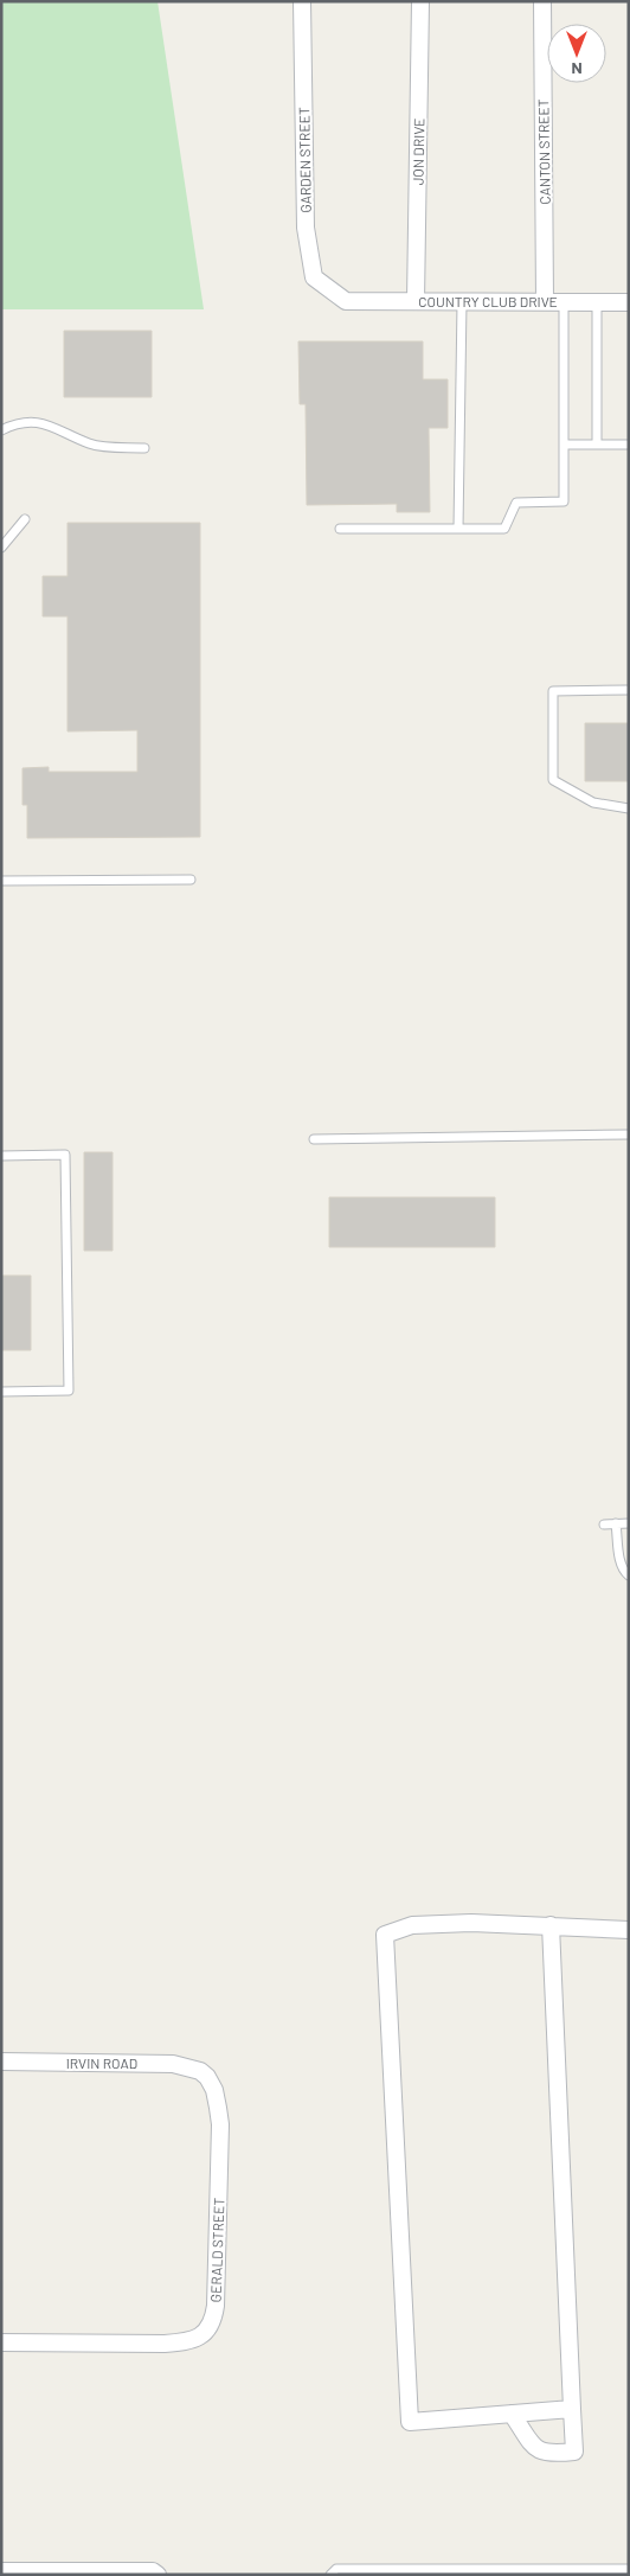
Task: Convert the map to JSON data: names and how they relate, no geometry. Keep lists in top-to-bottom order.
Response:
{
  "streets": {
    "street": [
      "JON DRIVE",
      "CANTON STREET",
      "GARDEN STREET",
      "COUNTRY CLUB DRIVE",
      "IRVIN ROAD",
      "GERALD STREET"
    ]
  },
  "crossings": [
    ["JON DRIVE", "COUNTRY CLUB DRIVE"],
    ["CANTON STREET", "COUNTRY CLUB DRIVE"],
    ["GARDEN STREET", "COUNTRY CLUB DRIVE"],
    ["IRVIN ROAD", "GERALD STREET"]
  ],
  "north": "bottom"
}
